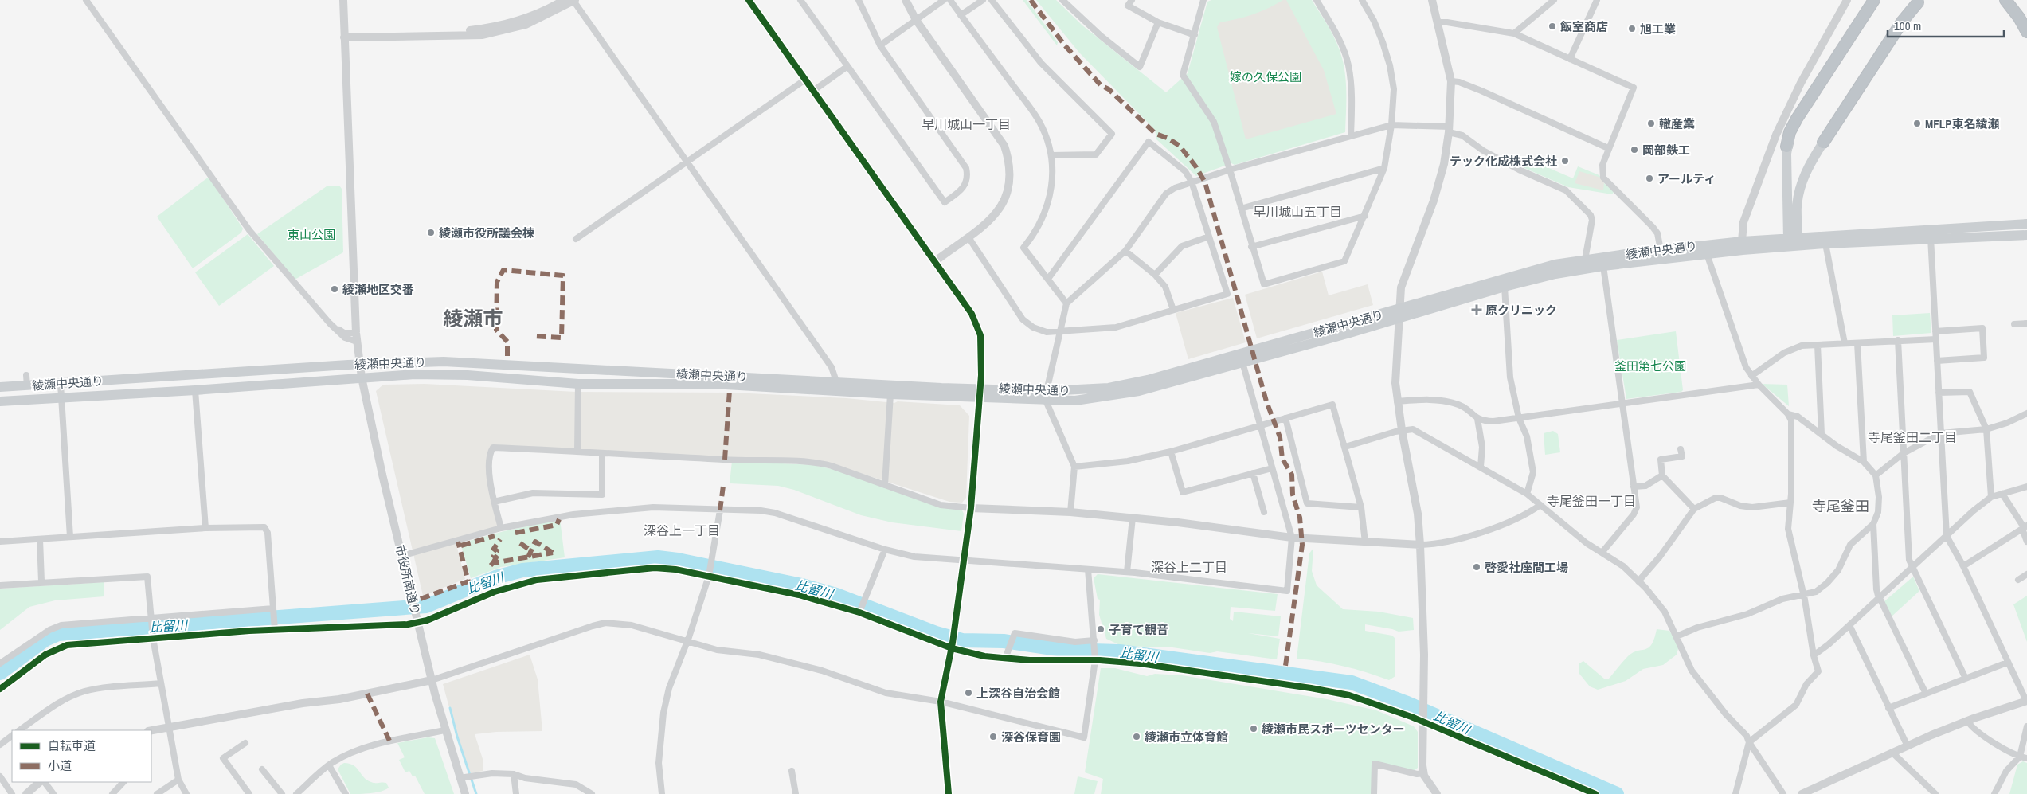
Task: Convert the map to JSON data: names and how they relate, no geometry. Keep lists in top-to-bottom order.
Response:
{
  "streets": {
    "main road": ["綾瀬中央通り"],
    "street": ["市役所南通り"]
  },
  "crossings": [
    ["綾瀬中央通り", "市役所南通り"]
  ],
  "districts": [
    "早川城山一丁目",
    "早川城山五丁目",
    "綾瀬市",
    "寺尾釜田二丁目",
    "寺尾釜田一丁目",
    "寺尾釜田",
    "深谷上一丁目",
    "深谷上二丁目"
  ],
  "water": ["比留川"],
  "parks": ["嫁の久保公園", "東山公園", "釜田第七公園"],
  "places": {
    "other": [
      "飯室商店",
      "旭工業",
      "轍産業",
      "MFLP東名綾瀬",
      "岡部鉄工",
      "テック化成株式会社",
      "アールティ",
      "綾瀬市役所議会棟",
      "綾瀬地区交番",
      "啓愛社座間工場",
      "子育て観音",
      "上深谷自治会館",
      "綾瀬市民スポーツセンター",
      "深谷保育園",
      "綾瀬市立体育館"
    ],
    "health": ["原クリニック"]
  },
  "legend": ["自転車道", "小道"],
  "scale_bar": "100 m"
}
